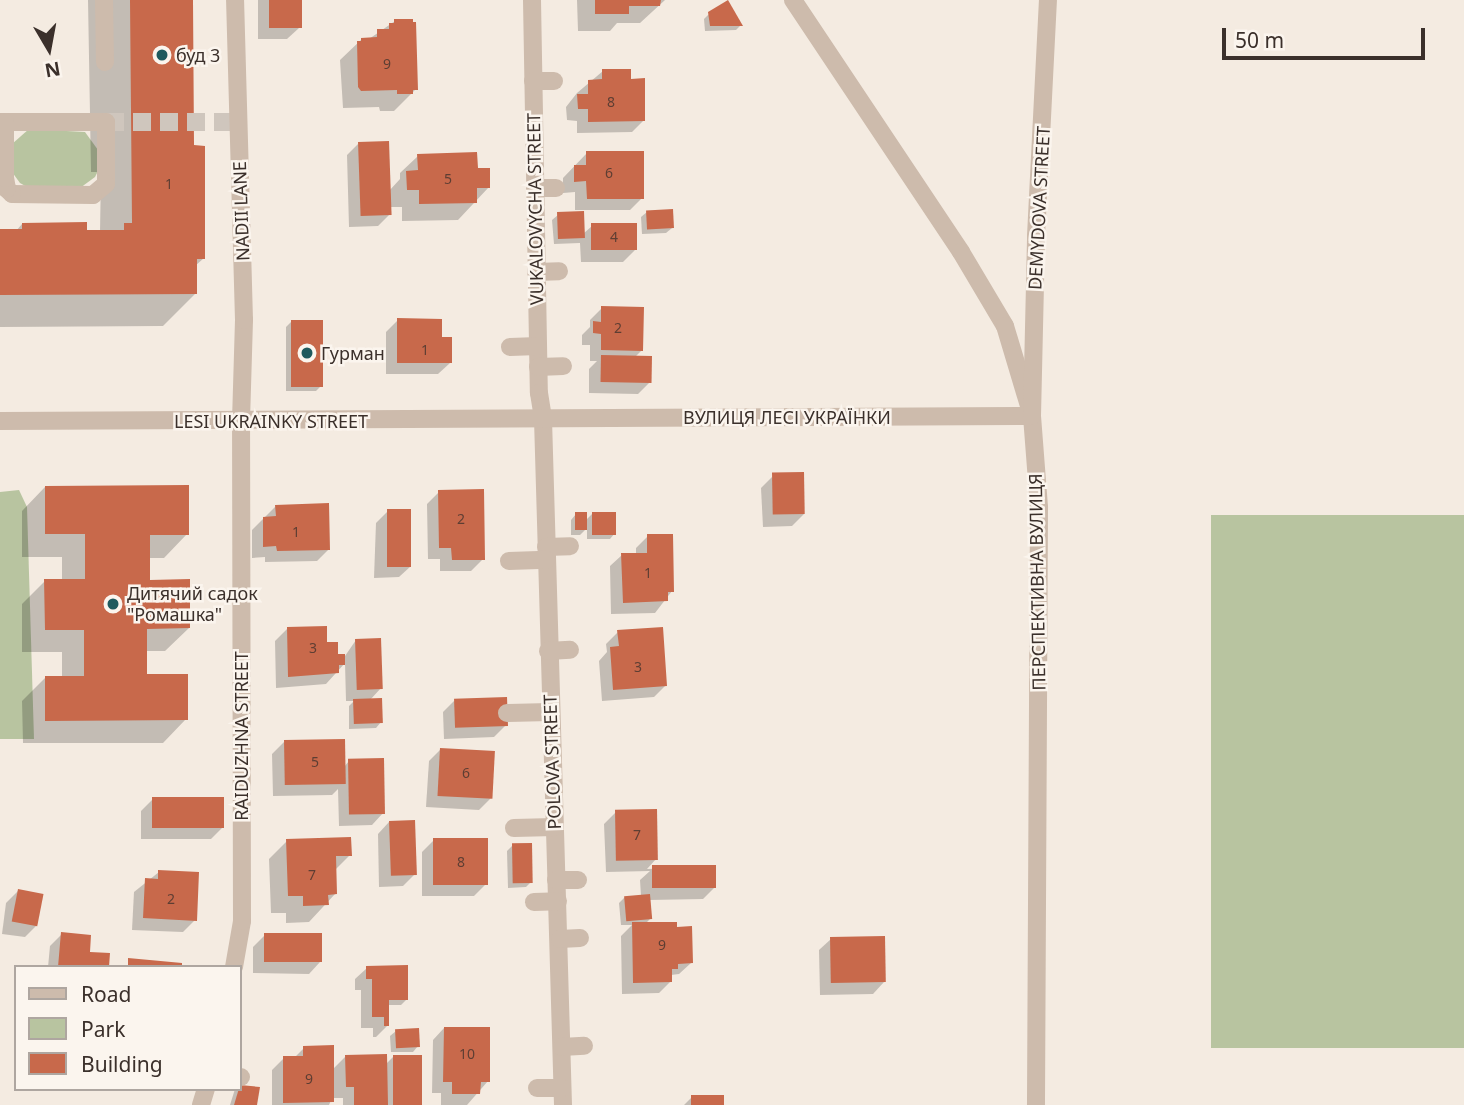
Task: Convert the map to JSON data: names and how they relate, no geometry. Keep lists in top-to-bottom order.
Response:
{
  "streets": {
    "street": [
      "DEMYDOVA STREET",
      "VUKALOVYCHA STREET",
      "NADII LANE",
      "ВУЛИЦЯ ЛЕСІ УКРАЇНКИ",
      "LESI UKRAINKY STREET",
      "ПЕРСПЕКТИВНА ВУЛИЦЯ",
      "RAIDUZHNA STREET",
      "POLOVA STREET"
    ]
  },
  "crossings": [
    ["DEMYDOVA STREET", "ВУЛИЦЯ ЛЕСІ УКРАЇНКИ"],
    ["DEMYDOVA STREET", "ПЕРСПЕКТИВНА ВУЛИЦЯ"],
    ["VUKALOVYCHA STREET", "ВУЛИЦЯ ЛЕСІ УКРАЇНКИ"],
    ["VUKALOVYCHA STREET", "LESI UKRAINKY STREET"],
    ["VUKALOVYCHA STREET", "POLOVA STREET"],
    ["NADII LANE", "LESI UKRAINKY STREET"],
    ["NADII LANE", "RAIDUZHNA STREET"],
    ["ВУЛИЦЯ ЛЕСІ УКРАЇНКИ", "LESI UKRAINKY STREET"],
    ["ВУЛИЦЯ ЛЕСІ УКРАЇНКИ", "ПЕРСПЕКТИВНА ВУЛИЦЯ"],
    ["ВУЛИЦЯ ЛЕСІ УКРАЇНКИ", "POLOVA STREET"],
    ["LESI UKRAINKY STREET", "RAIDUZHNA STREET"],
    ["LESI UKRAINKY STREET", "POLOVA STREET"]
  ],
  "places": ["буд 3", "Гурман", "Дитячий садок \"Ромашка\""],
  "house_numbers": [
    "9",
    "8",
    "6",
    "5",
    "1",
    "4",
    "2",
    "1",
    "2",
    "1",
    "1",
    "3",
    "3",
    "5",
    "6",
    "7",
    "8",
    "7",
    "2",
    "9",
    "10",
    "9"
  ],
  "legend": ["Road", "Park", "Building"],
  "scale_bar": "50 m",
  "north": "bottom"
}
